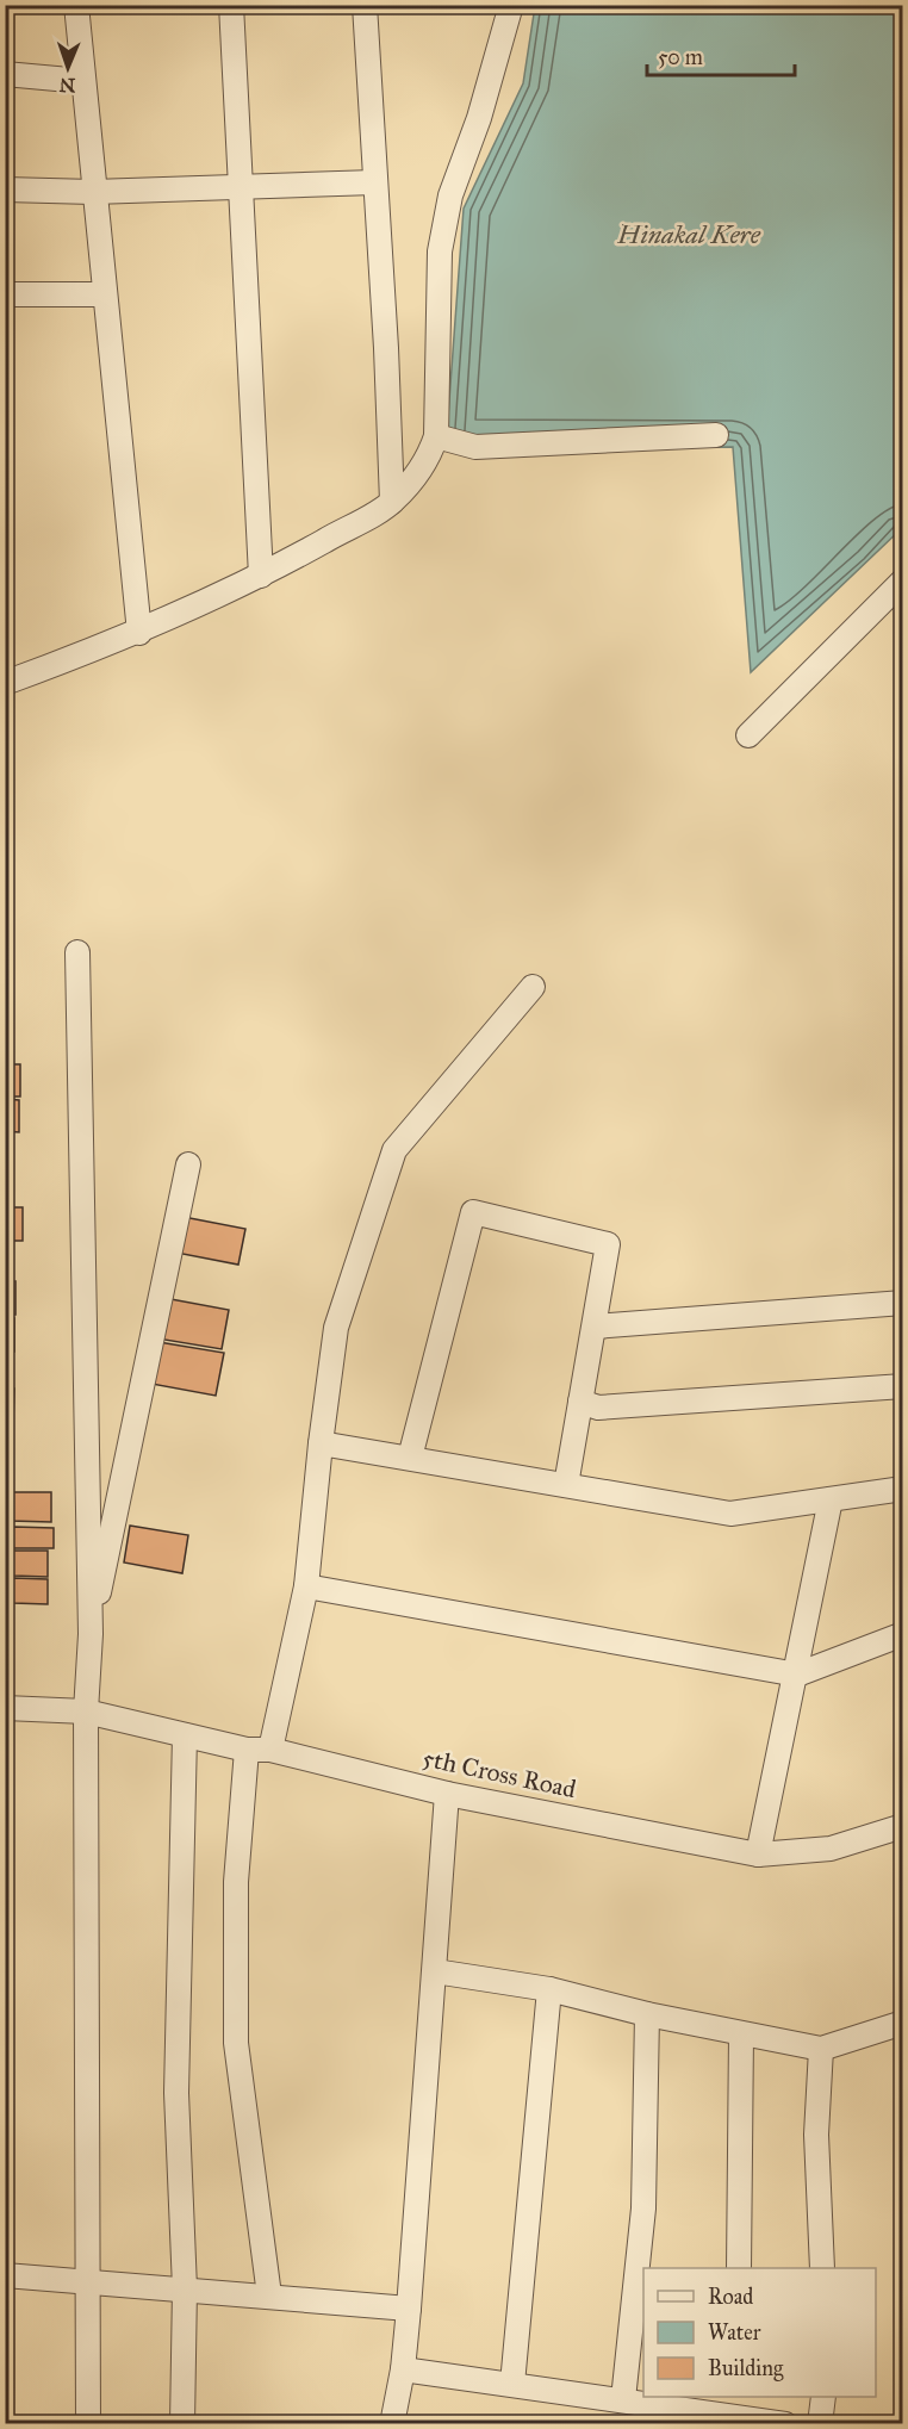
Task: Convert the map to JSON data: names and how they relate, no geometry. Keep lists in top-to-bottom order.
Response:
{
  "streets": {
    "street": ["5th Cross Road"]
  },
  "water": ["Hinakal Kere"],
  "legend": ["Road", "Water", "Building"],
  "scale_bar": "50 m",
  "north": "bottom"
}
